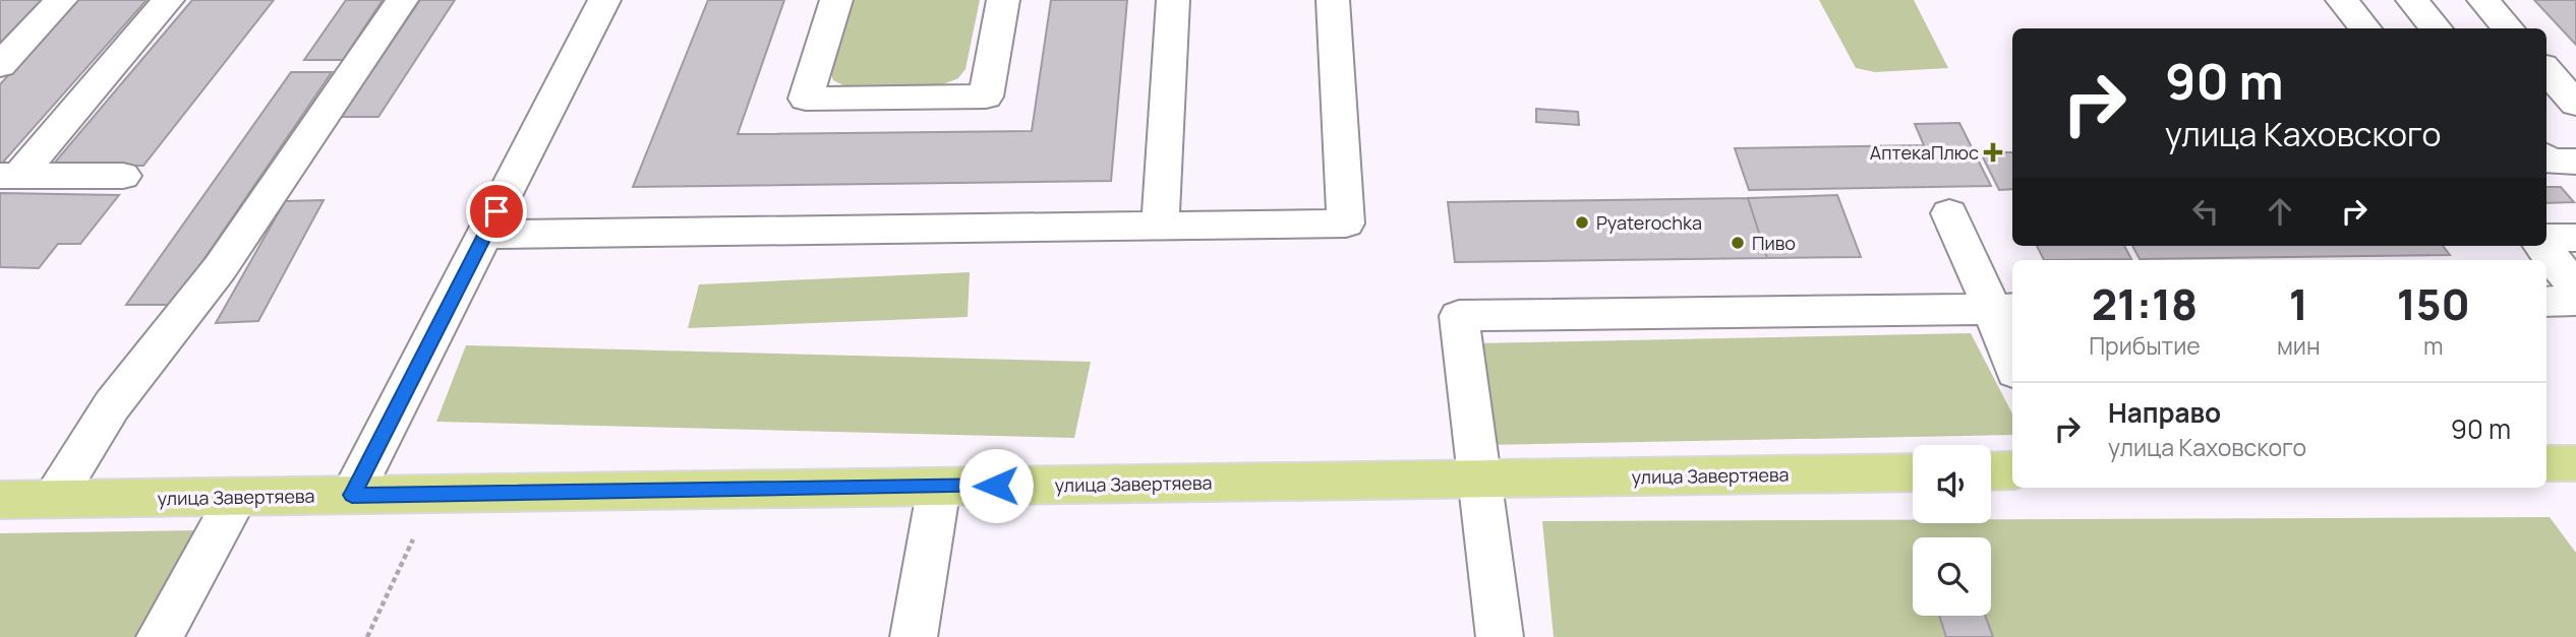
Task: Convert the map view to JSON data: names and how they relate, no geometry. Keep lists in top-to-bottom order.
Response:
{
  "streets": {
    "main road": ["улица Завертяева"]
  },
  "places": {
    "health": ["АптекаПлюс"],
    "other": ["Pyaterochka", "Пиво"]
  },
  "page": {
    "turn": ["90 m", "улица Каховского"],
    "eta": [
      "21:18",
      "Прибытие",
      "1",
      "мин",
      "150",
      "m"
    ],
    "list": [
      {
        "name": "Направо",
        "note": "улица Каховского",
        "value": "90 m"
      }
    ]
  }
}
